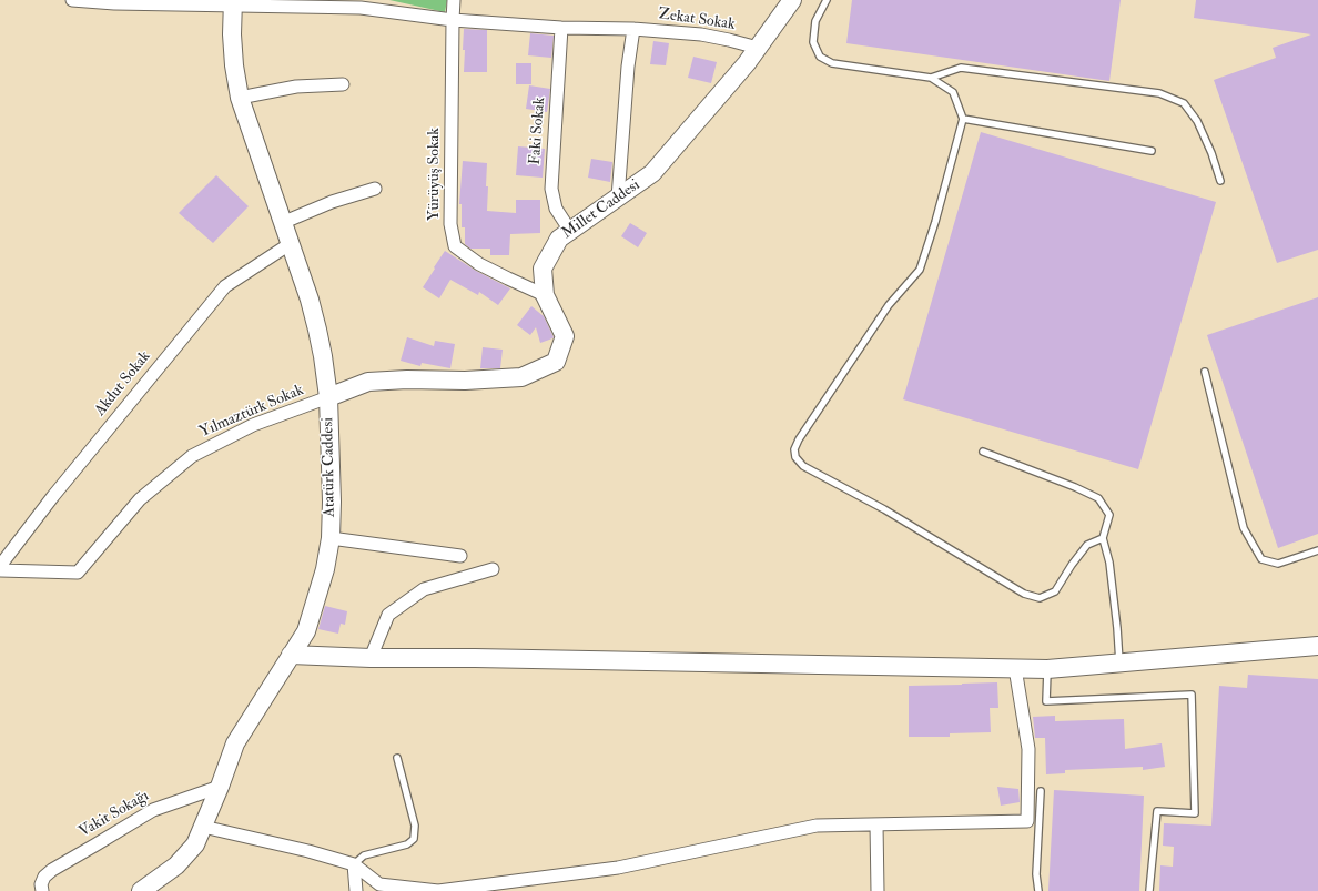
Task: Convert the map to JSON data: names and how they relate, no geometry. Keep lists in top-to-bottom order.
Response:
{
  "streets": {
    "street": [
      "Zekat Sokak",
      "Faki Sokak",
      "Yürüyüş Sokak",
      "Millet Caddesi",
      "Akdut Sokak",
      "Yılmaztürk Sokak",
      "Atatürk Caddesi",
      "Vakit Sokağı"
    ]
  },
  "crossings": [
    ["Zekat Sokak", "Faki Sokak"],
    ["Zekat Sokak", "Yürüyüş Sokak"],
    ["Zekat Sokak", "Millet Caddesi"],
    ["Zekat Sokak", "Atatürk Caddesi"],
    ["Faki Sokak", "Millet Caddesi"],
    ["Yürüyüş Sokak", "Millet Caddesi"],
    ["Millet Caddesi", "Yılmaztürk Sokak"],
    ["Millet Caddesi", "Atatürk Caddesi"],
    ["Akdut Sokak", "Atatürk Caddesi"],
    ["Yılmaztürk Sokak", "Atatürk Caddesi"],
    ["Atatürk Caddesi", "Vakit Sokağı"]
  ]
}
